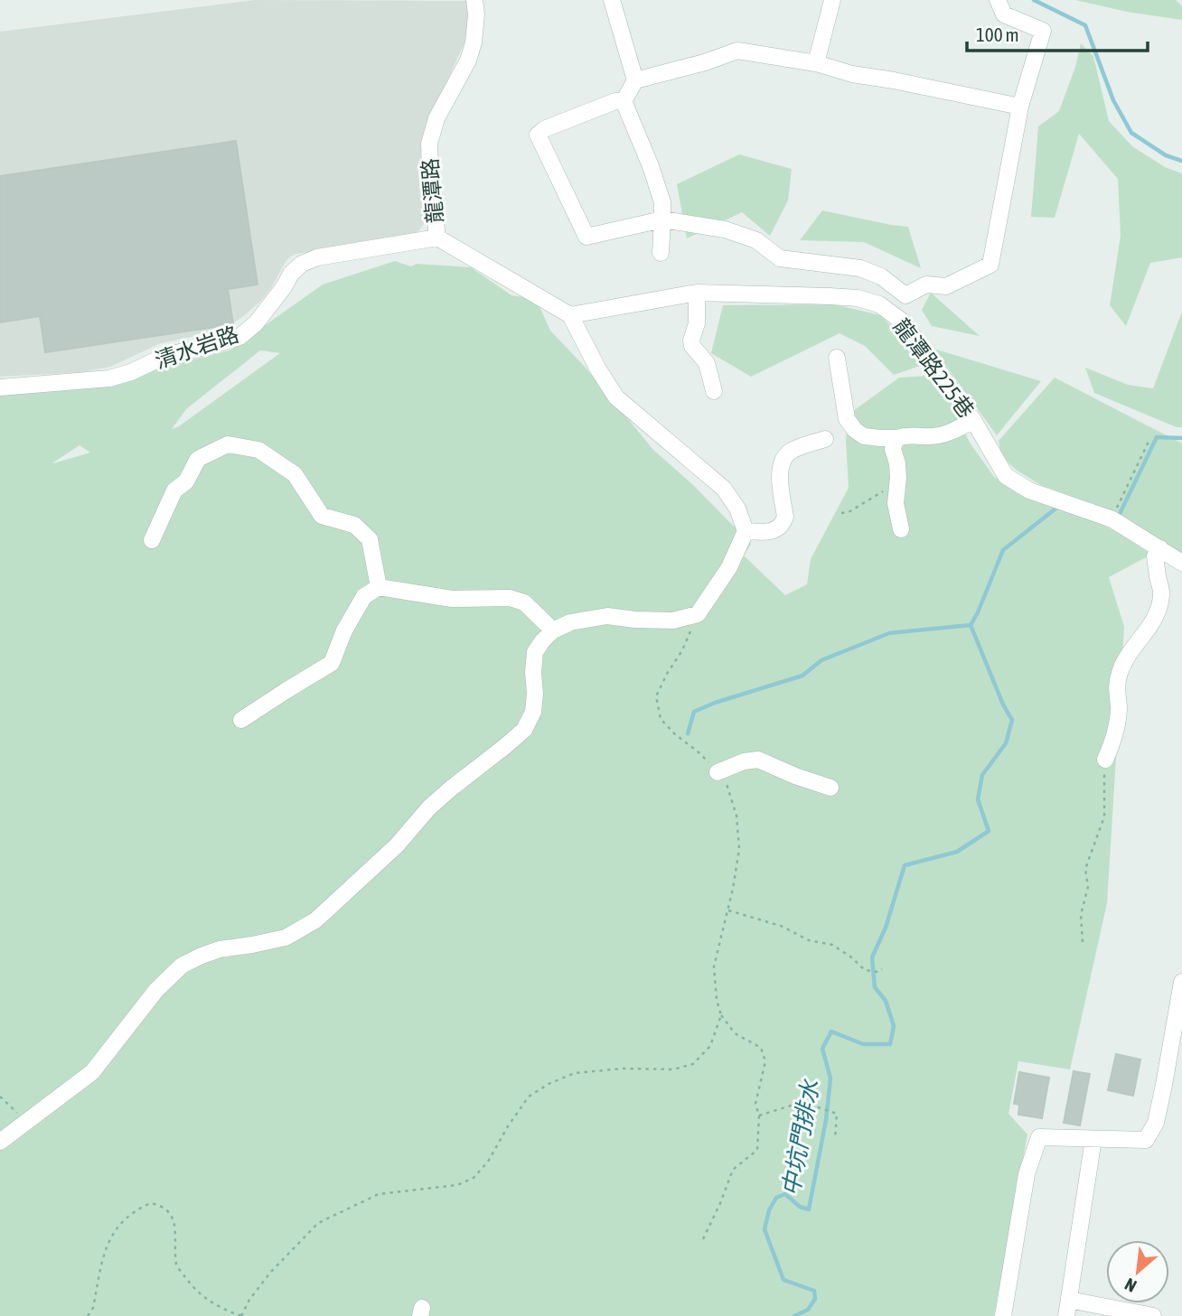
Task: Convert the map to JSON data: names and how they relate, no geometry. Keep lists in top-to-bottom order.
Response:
{
  "streets": {
    "street": ["龍潭路", "清水岩路", "龍潭路225巷"]
  },
  "crossings": [
    ["龍潭路", "清水岩路"],
    ["龍潭路", "龍潭路225巷"]
  ],
  "water": ["中坑門排水"],
  "scale_bar": "100 m",
  "north": "bottom left"
}
